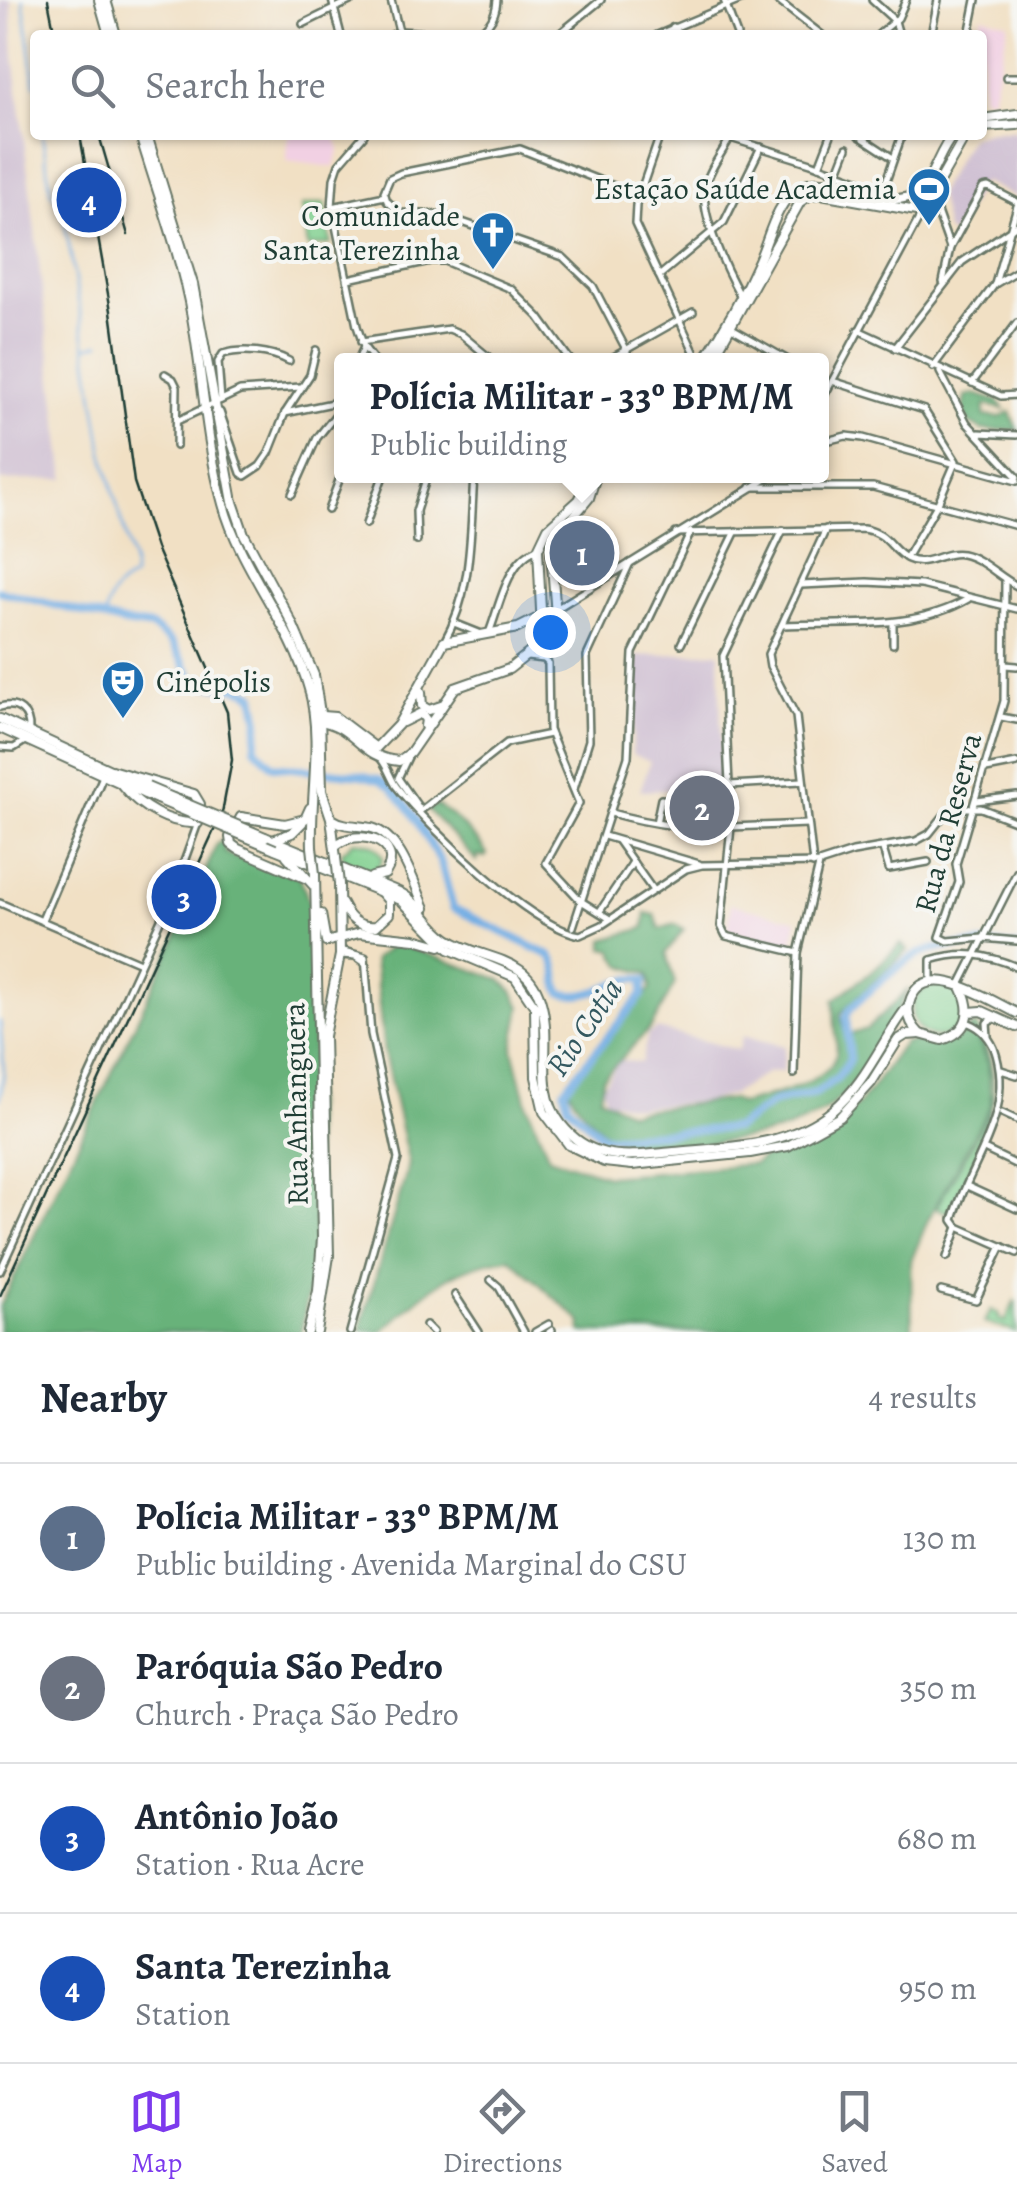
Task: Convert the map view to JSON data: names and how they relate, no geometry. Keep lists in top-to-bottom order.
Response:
{
  "streets": {
    "main road": ["Rua Anhanguera"],
    "street": ["Rua da Reserva"]
  },
  "water": ["Rio Cotia"],
  "places": {
    "sports": ["Estação Saúde Academia"],
    "church": ["Comunidade Santa Terezinha"],
    "theatre": ["Cinépolis"]
  },
  "page": {
    "search": "Search here",
    "pins": [
      "4",
      "1",
      "2",
      "3"
    ],
    "popup": ["Polícia Militar - 33º BPM/M", "Public building"],
    "heading": ["Nearby", "4 results"],
    "list": [
      {
        "mark": "1",
        "name": "Polícia Militar - 33º BPM/M",
        "note": "Public building · Avenida Marginal do CSU",
        "value": "130 m"
      },
      {
        "mark": "2",
        "name": "Paróquia São Pedro",
        "note": "Church · Praça São Pedro",
        "value": "350 m"
      },
      {
        "mark": "3",
        "name": "Antônio João",
        "note": "Station · Rua Acre",
        "value": "680 m"
      },
      {
        "mark": "4",
        "name": "Santa Terezinha",
        "note": "Station",
        "value": "950 m"
      }
    ],
    "nav": ["Map", "Directions", "Saved"]
  }
}
